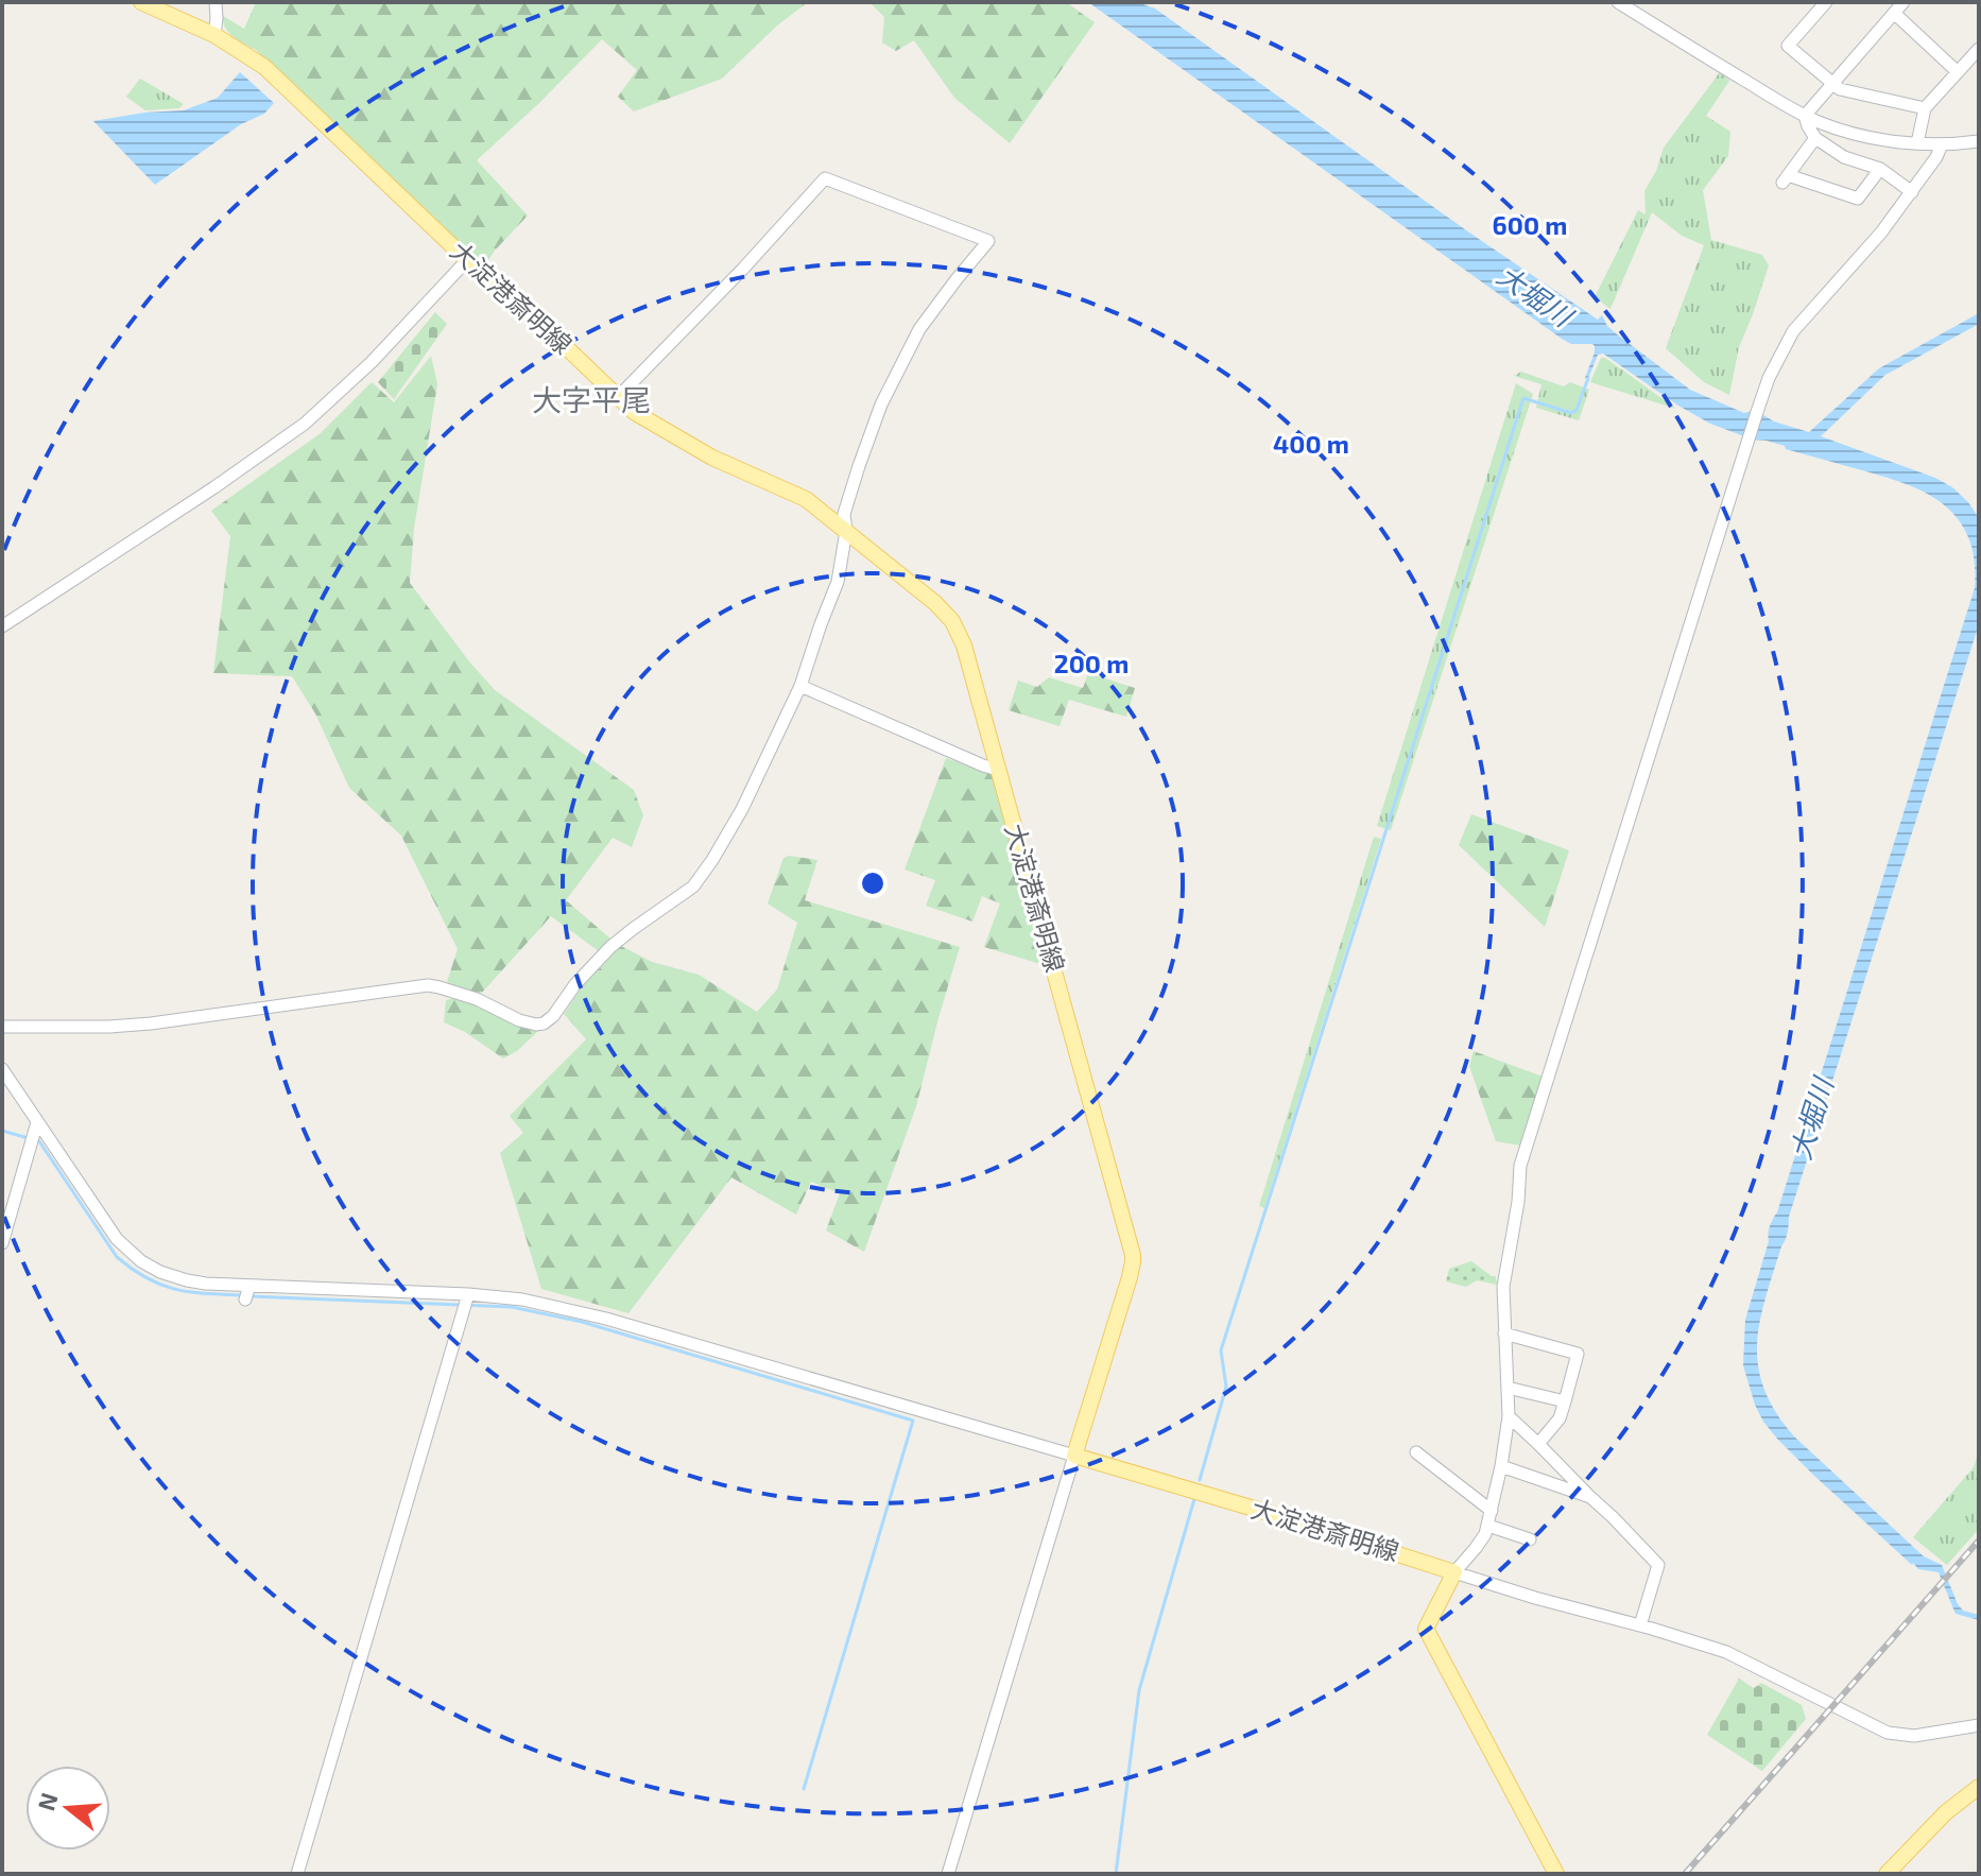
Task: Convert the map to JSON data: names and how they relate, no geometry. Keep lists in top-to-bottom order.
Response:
{
  "streets": {
    "main road": ["大淀港斎明線"]
  },
  "districts": ["大字平尾"],
  "water": ["大堀川"],
  "north": "left",
  "rings": ["600 m", "400 m", "200 m"]
}
